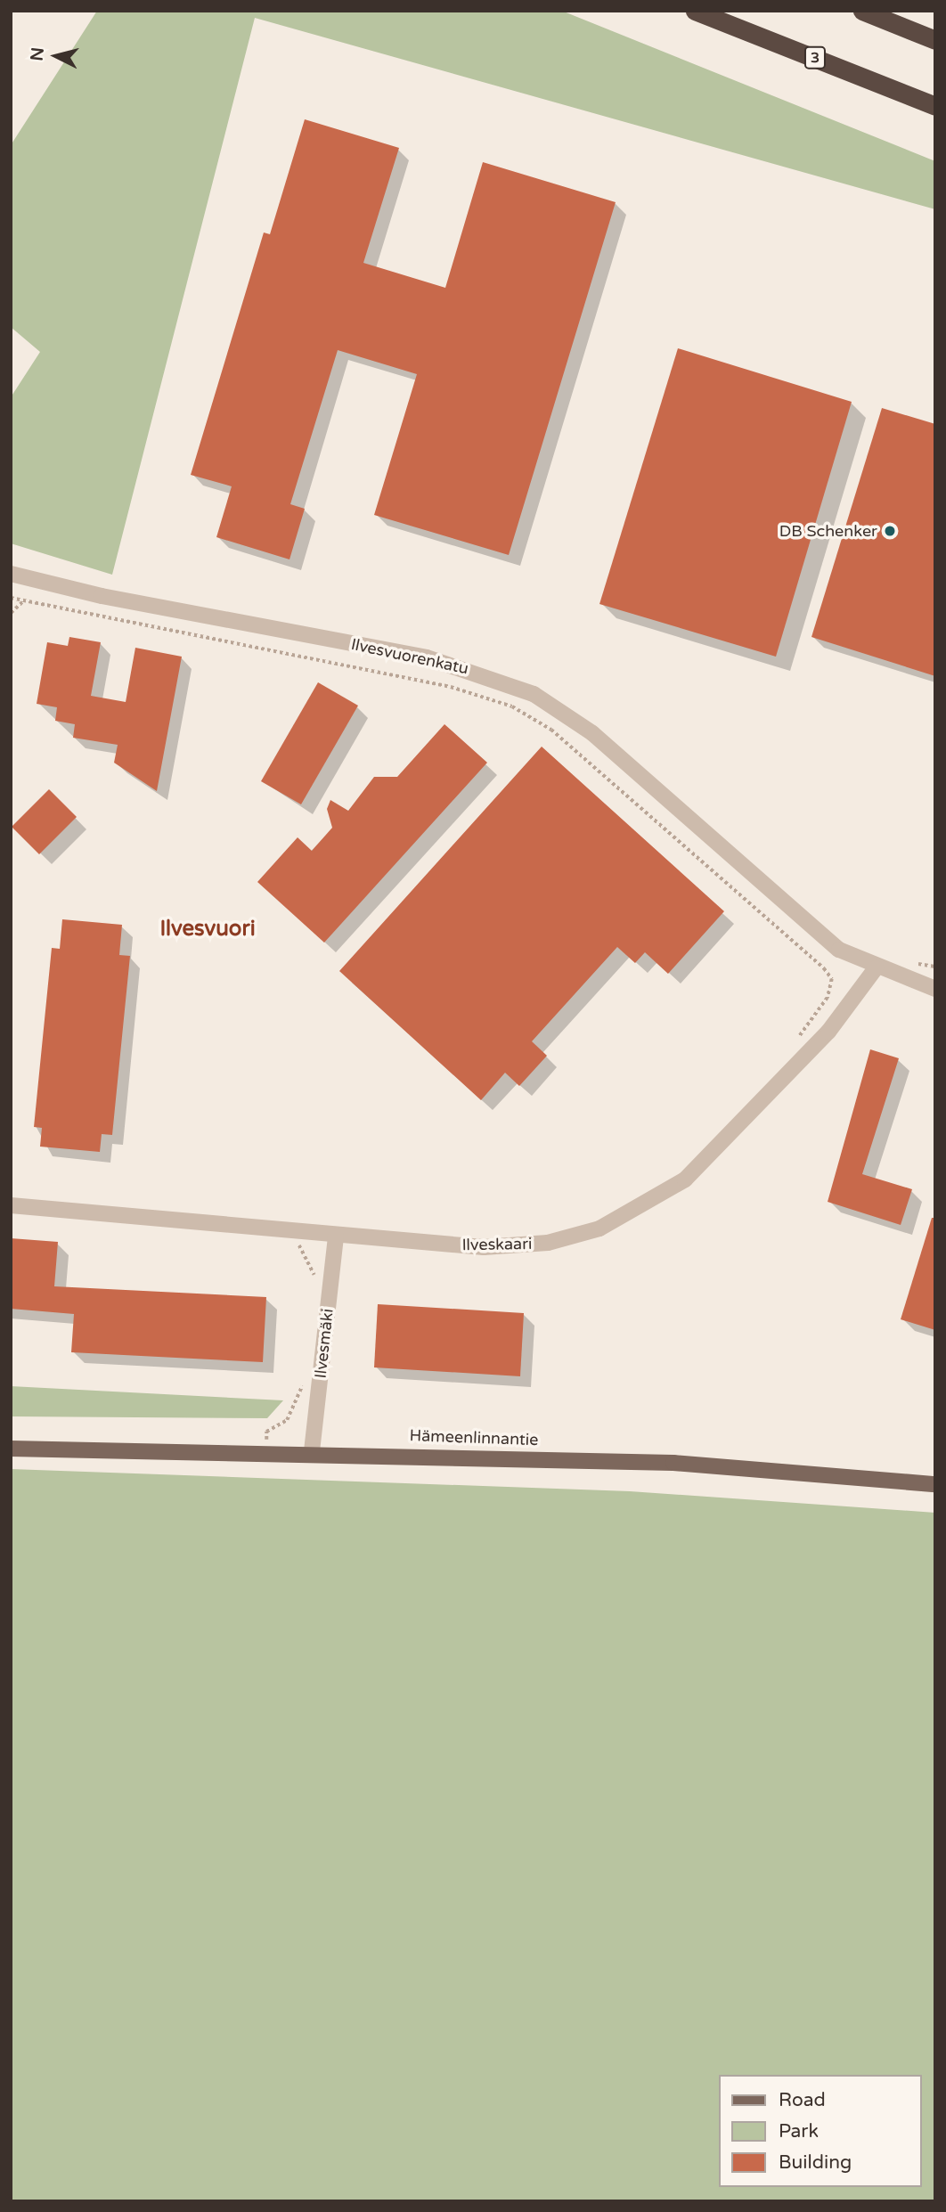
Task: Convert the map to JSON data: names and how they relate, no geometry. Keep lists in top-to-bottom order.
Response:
{
  "streets": {
    "highway": ["3"],
    "main road": ["Hämeenlinnantie"],
    "street": ["Ilvesvuorenkatu", "Ilveskaari", "Ilvesmäki"]
  },
  "crossings": [
    ["Ilvesvuorenkatu", "Ilveskaari"],
    ["Ilveskaari", "Ilvesmäki"],
    ["Ilvesmäki", "Hämeenlinnantie"]
  ],
  "districts": ["Ilvesvuori"],
  "places": ["DB Schenker"],
  "legend": ["Road", "Park", "Building"],
  "north": "left"
}
